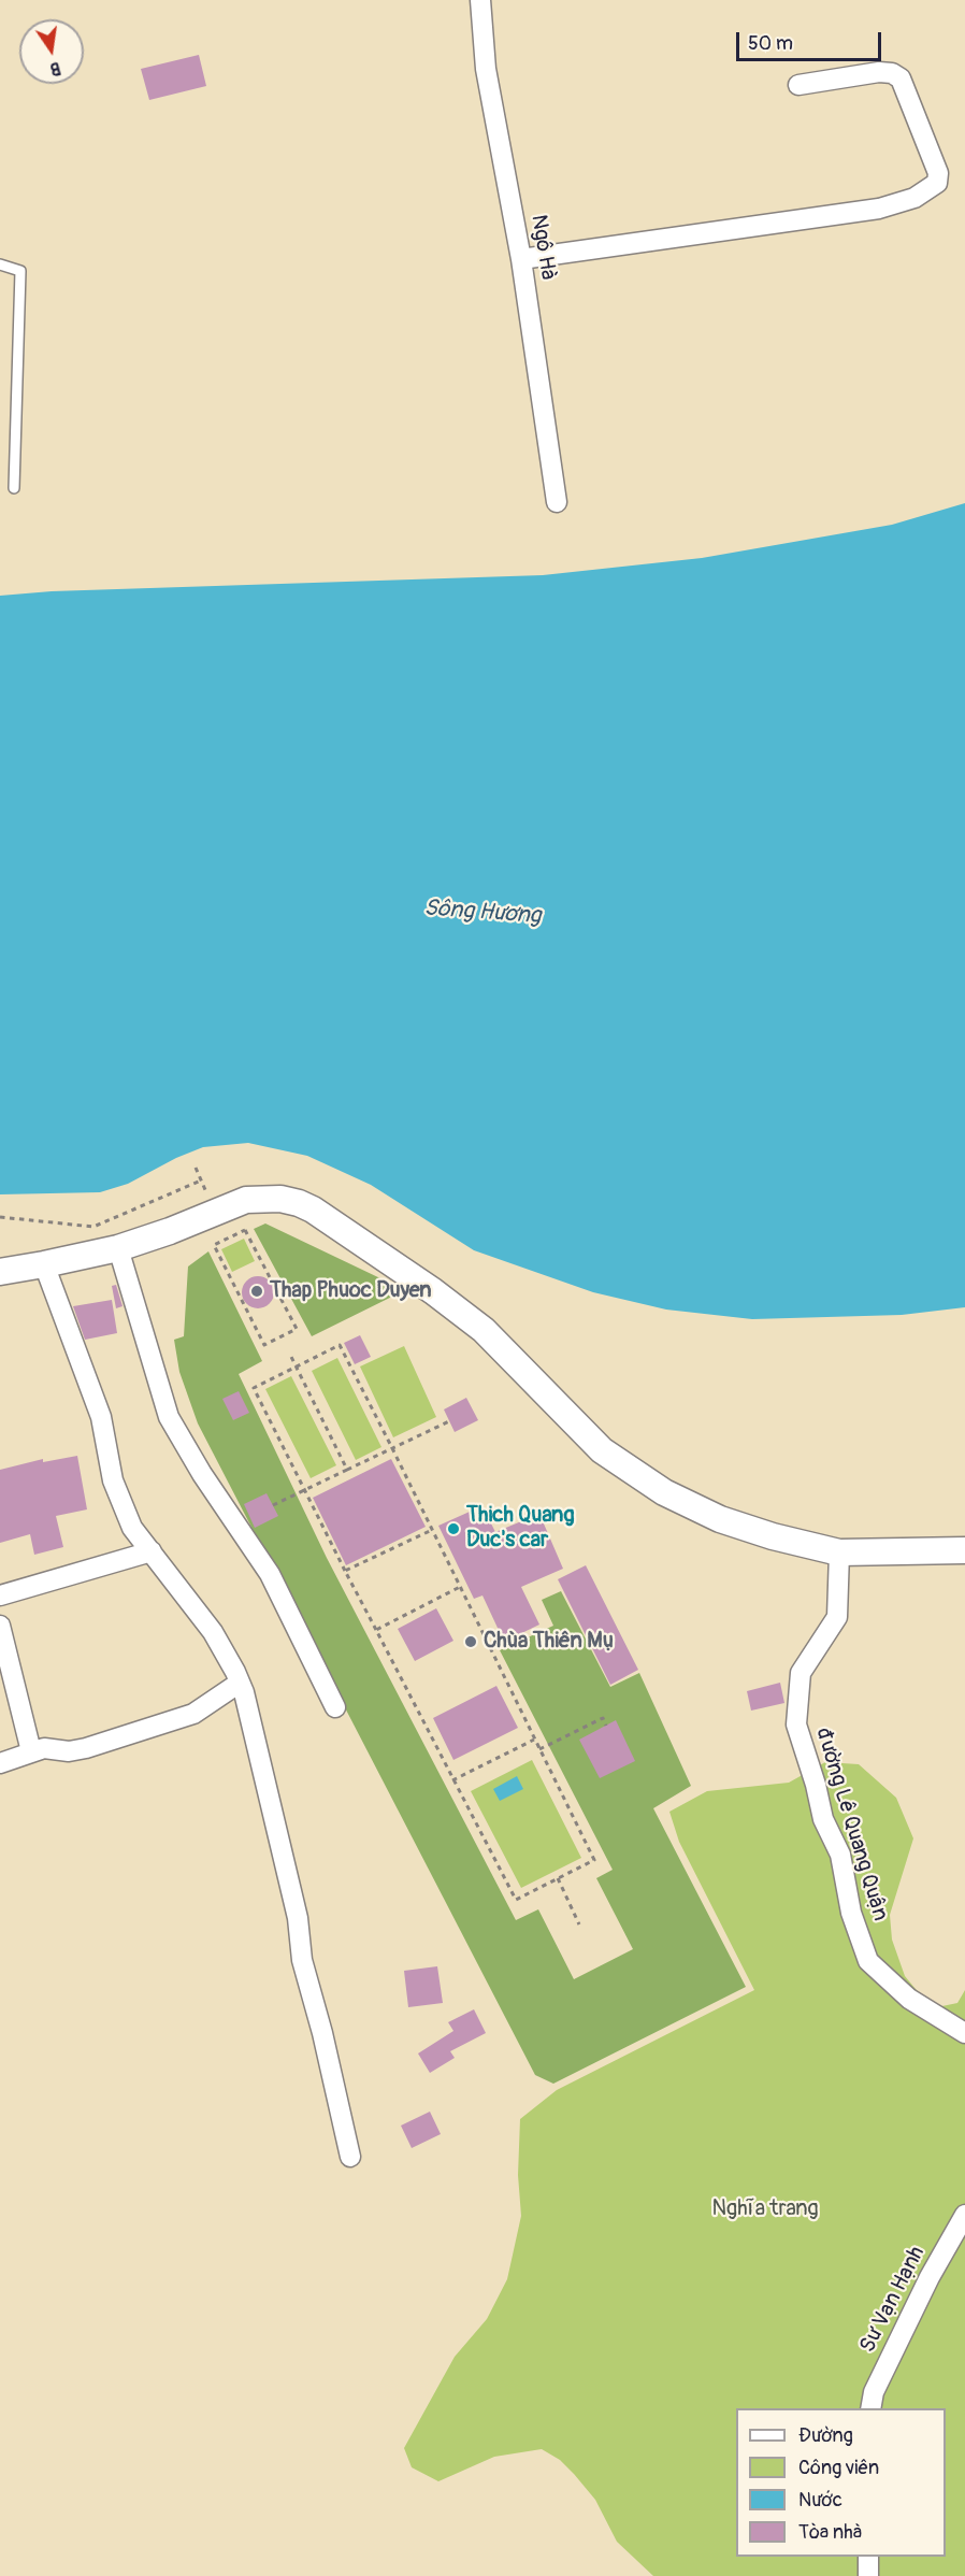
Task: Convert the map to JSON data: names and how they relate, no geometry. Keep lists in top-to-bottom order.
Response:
{
  "streets": {
    "street": ["Ngô Hà", "đường Lê Quang Quận", "Sư Vạn Hạnh"]
  },
  "water": ["Sông Hương"],
  "parks": ["Nghĩa trang"],
  "places": ["Thap Phuoc Duyen", "Thich Quang Duc's car", "Chùa Thiên Mụ"],
  "legend": [
    "Đường",
    "Công viên",
    "Nước",
    "Tòa nhà"
  ],
  "scale_bar": "50 m",
  "north": "bottom"
}
